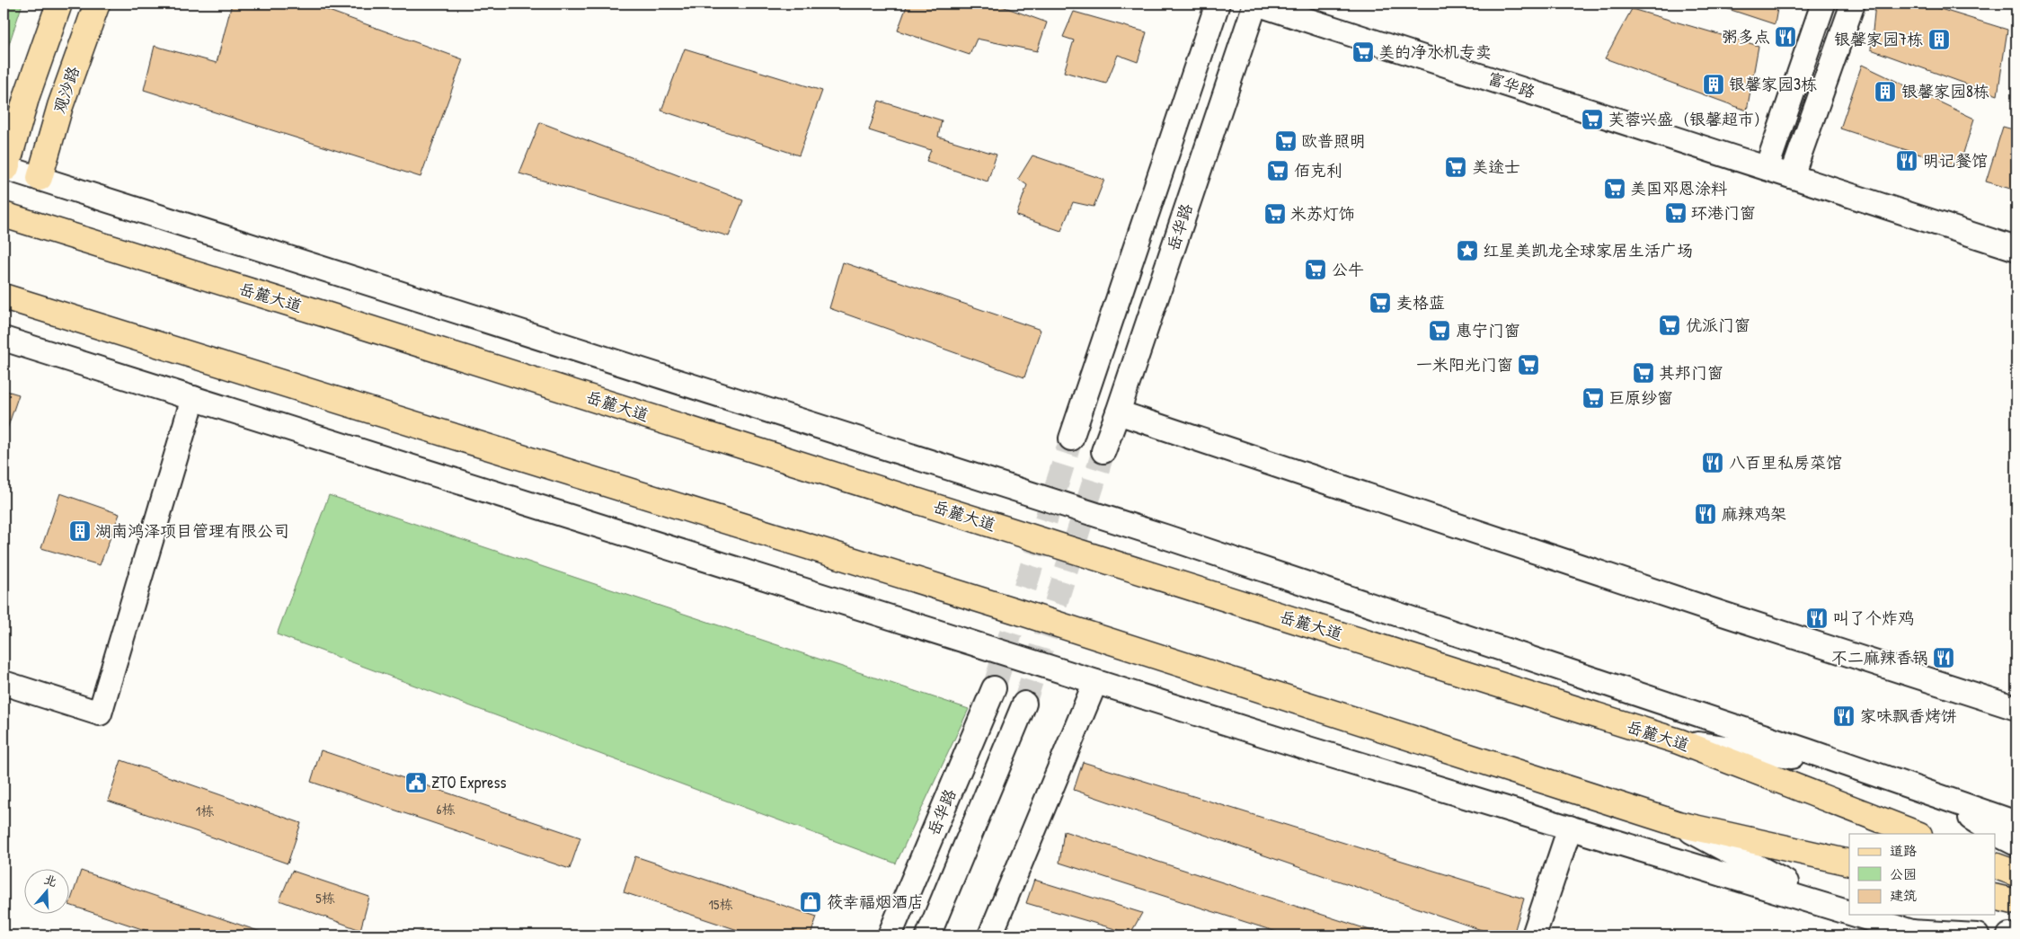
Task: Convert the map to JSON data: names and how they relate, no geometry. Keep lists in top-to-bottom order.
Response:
{
  "streets": {
    "main road": ["观沙路", "岳麓大道"],
    "street": ["富华路", "岳华路"]
  },
  "crossings": [
    ["富华路", "岳华路"]
  ],
  "places": {
    "restaurant": [
      "粥多点",
      "明记餐馆",
      "八百里私房菜馆",
      "麻辣鸡架",
      "叫了个炸鸡",
      "不二麻辣香锅",
      "家味飘香烤饼"
    ],
    "building": [
      "银馨家园7栋",
      "银馨家园3栋",
      "银馨家园8栋",
      "湖南鸿泽项目管理有限公司"
    ],
    "supermarket": [
      "美的净水机专卖",
      "芙蓉兴盛（银馨超市）",
      "欧普照明",
      "美途士",
      "佰克利",
      "美国邓恩涂料",
      "环港门窗",
      "米苏灯饰",
      "公牛",
      "麦格蓝",
      "优派门窗",
      "惠宁门窗",
      "一米阳光门窗",
      "其邦门窗",
      "巨原纱窗"
    ],
    "place": ["红星美凯龙全球家居生活广场"],
    "public building": ["ZTO Express"],
    "shop": ["筱幸福烟酒店"]
  },
  "house_numbers": [
    "6栋",
    "1栋",
    "5栋",
    "15栋"
  ],
  "legend": ["道路", "公园", "建筑"],
  "north": "top"
}
